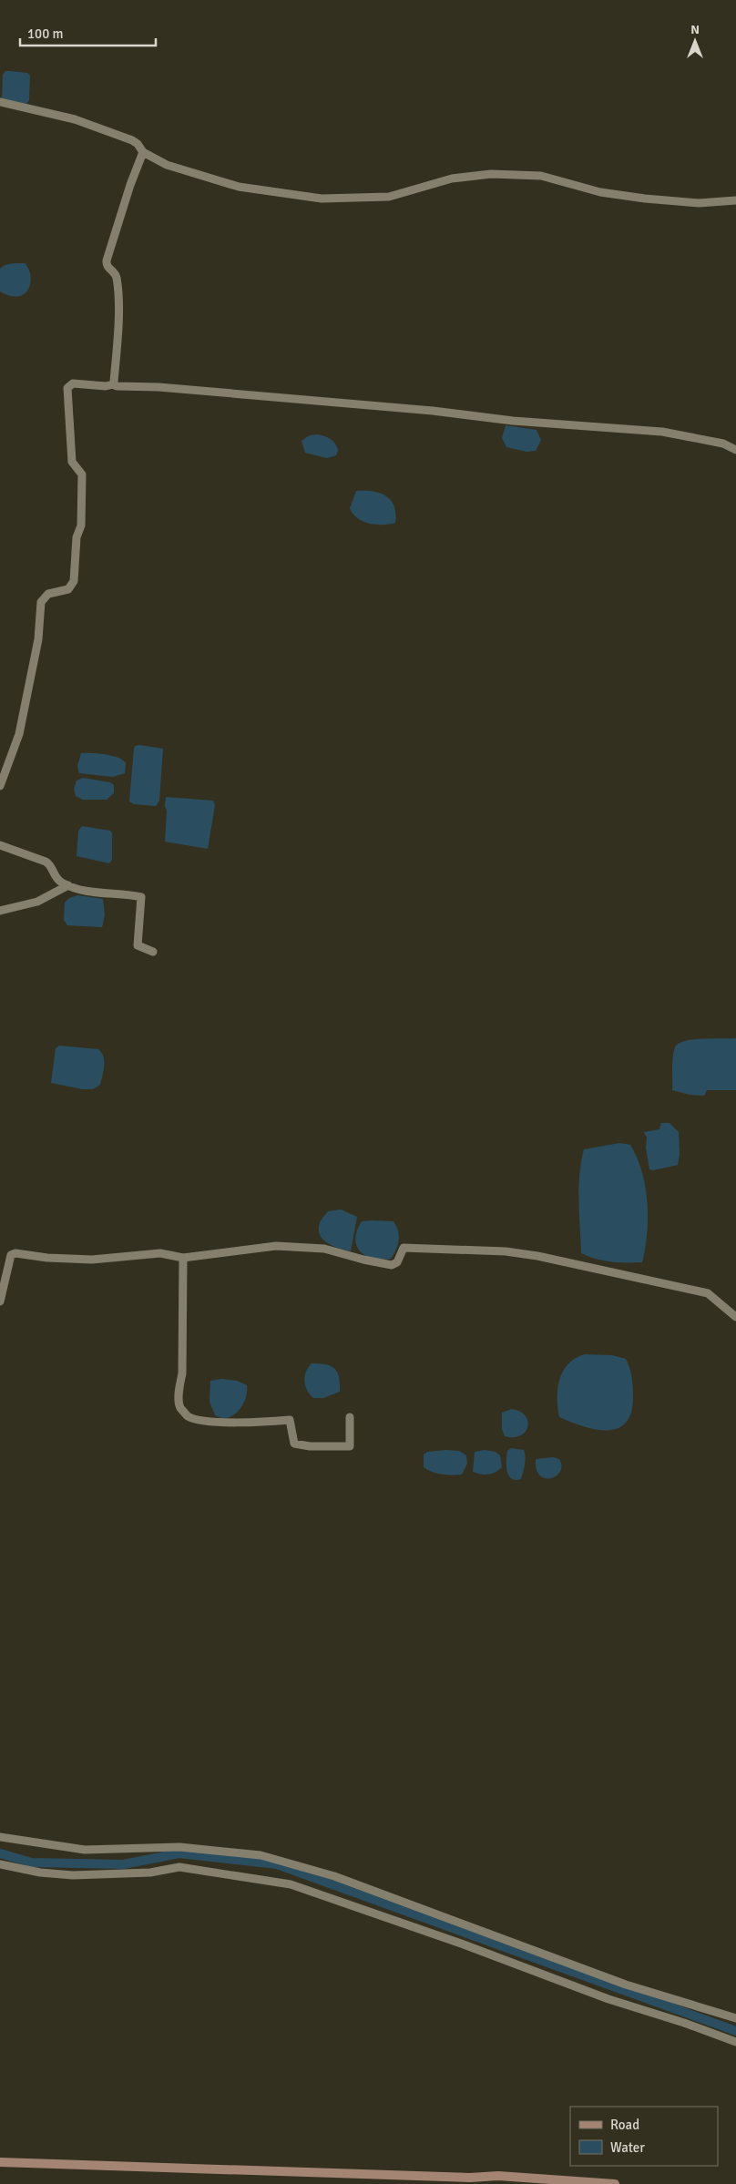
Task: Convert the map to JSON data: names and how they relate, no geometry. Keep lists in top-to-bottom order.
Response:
{
  "legend": ["Road", "Water"],
  "scale_bar": "100 m",
  "north": "top"
}
